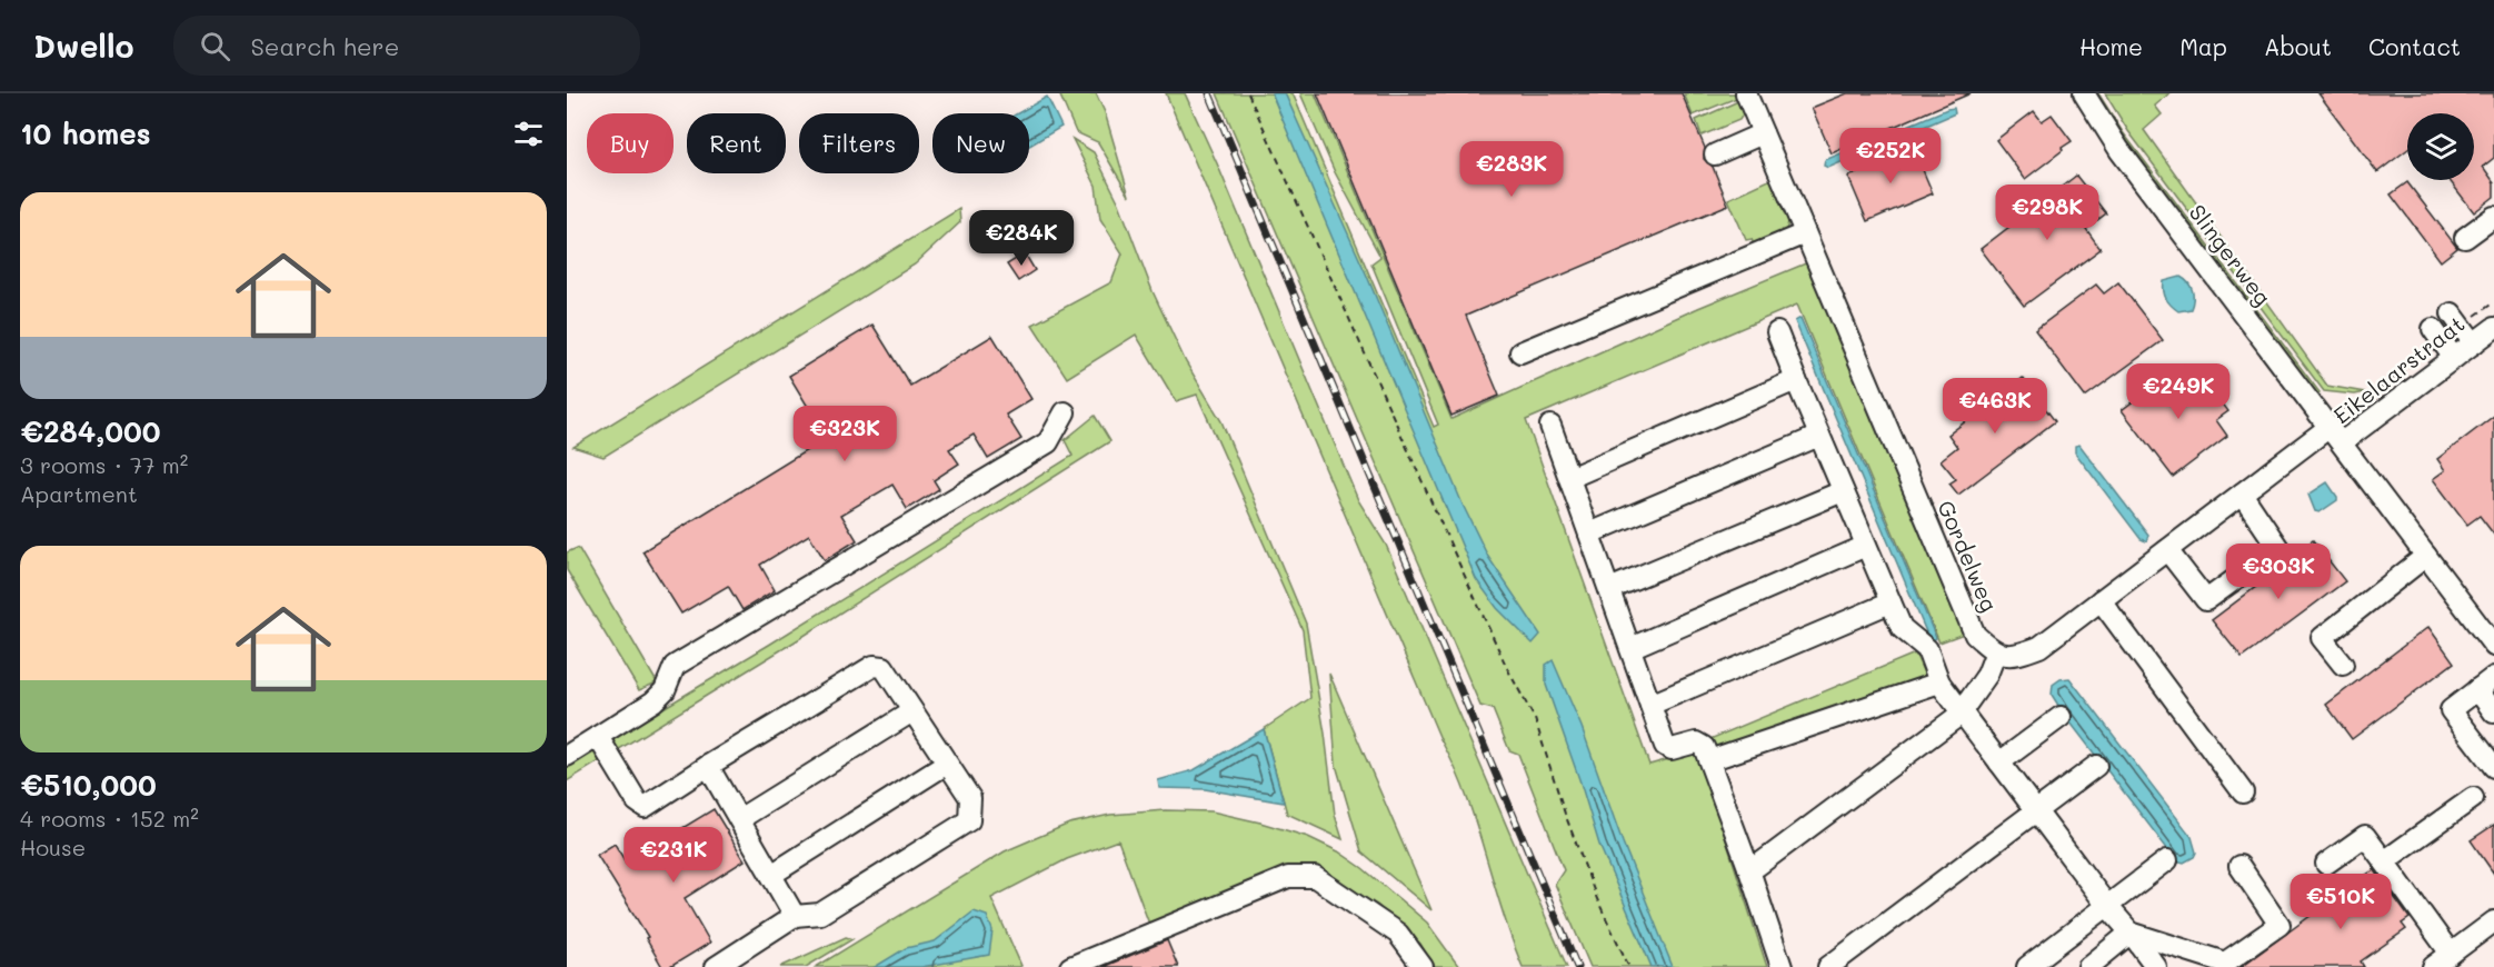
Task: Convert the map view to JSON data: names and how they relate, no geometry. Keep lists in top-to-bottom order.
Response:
{
  "streets": {
    "street": ["Slingerweg", "Eikelaarstraat", "Gordelweg"]
  },
  "crossings": [
    ["Slingerweg", "Eikelaarstraat"]
  ],
  "page": {
    "header": "Dwello",
    "search": "Search here",
    "nav": [
      "Home",
      "Map",
      "About",
      "Contact"
    ],
    "heading": "10 homes",
    "chip": [
      "Buy",
      "Rent",
      "Filters",
      "New"
    ],
    "price": [
      "€252K",
      "€283K",
      "€298K",
      "€284K",
      "€249K",
      "€463K",
      "€323K",
      "€303K",
      "€231K",
      "€510K"
    ],
    "list": [
      {
        "name": "€284,000",
        "note": "3 rooms · 77 m² · Apartment"
      },
      {
        "name": "€510,000",
        "note": "4 rooms · 152 m² · House"
      }
    ]
  }
}
